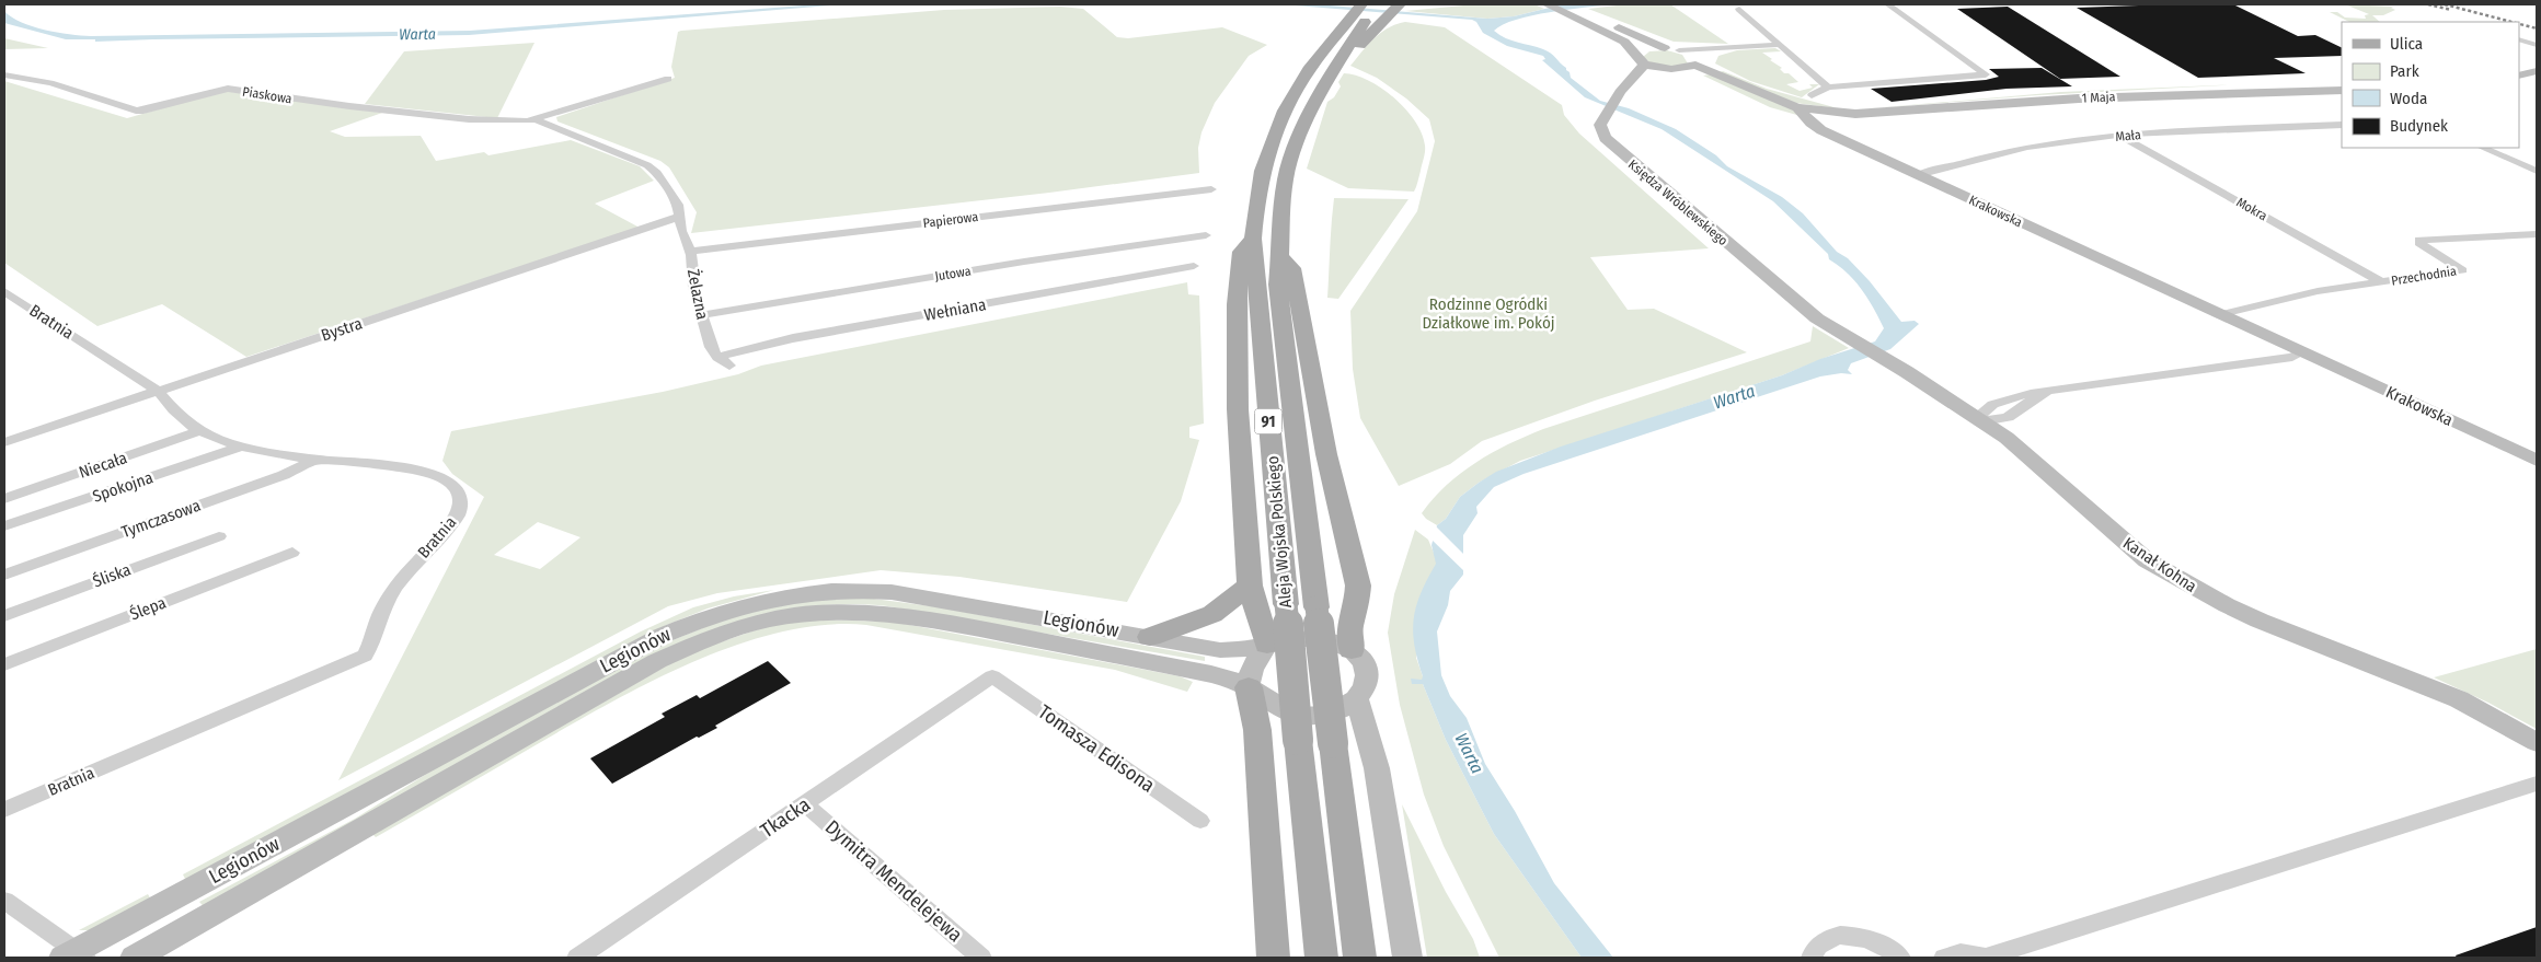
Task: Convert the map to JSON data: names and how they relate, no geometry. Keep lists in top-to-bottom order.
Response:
{
  "streets": {
    "main road": ["91", "Aleja Wojska Polskiego"],
    "street": [
      "Piaskowa",
      "1 Maja",
      "Mała",
      "Księdza Wróblewskiego",
      "Mokra",
      "Krakowska",
      "Papierowa",
      "Jutowa",
      "Przechodnia",
      "Żelazna",
      "Wełniana",
      "Bratnia",
      "Bystra",
      "Niecała",
      "Spokojna",
      "Tymczasowa",
      "Kanał Kohna",
      "Śliska",
      "Ślepa",
      "Legionów",
      "Tomasza Edisona",
      "Tkacka",
      "Dymitra Mendelejewa"
    ]
  },
  "crossings": [
    ["Piaskowa", "Żelazna"],
    ["Piaskowa", "Bystra"],
    ["1 Maja", "Krakowska"],
    ["Mała", "Mokra"],
    ["Mała", "Krakowska"],
    ["Księdza Wróblewskiego", "Kanał Kohna"],
    ["Mokra", "Przechodnia"],
    ["Krakowska", "Przechodnia"],
    ["Papierowa", "Żelazna"],
    ["Jutowa", "Żelazna"],
    ["Żelazna", "Wełniana"],
    ["Żelazna", "Bystra"],
    ["Bratnia", "Bystra"],
    ["Bratnia", "Niecała"],
    ["Bratnia", "Spokojna"],
    ["Bratnia", "Tymczasowa"],
    ["Tomasza Edisona", "Tkacka"],
    ["Tkacka", "Dymitra Mendelejewa"]
  ],
  "water": ["Warta"],
  "parks": ["Rodzinne Ogródki Działkowe im. Pokój"],
  "legend": [
    "Ulica",
    "Park",
    "Woda",
    "Budynek"
  ]
}
